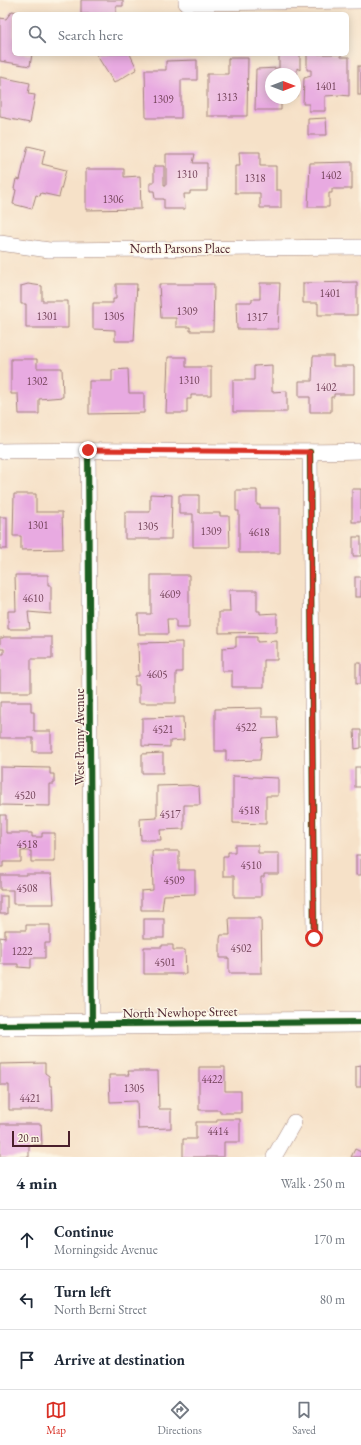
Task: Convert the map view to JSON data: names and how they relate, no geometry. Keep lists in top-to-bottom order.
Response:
{
  "streets": {
    "street": ["North Parsons Place", "West Penny Avenue", "North Newhope Street"]
  },
  "crossings": [
    ["West Penny Avenue", "North Newhope Street"]
  ],
  "house_numbers": [
    "1401",
    "1313",
    "1309",
    "1310",
    "1402",
    "1318",
    "1306",
    "1401",
    "1309",
    "1301",
    "1305",
    "1317",
    "1310",
    "1302",
    "1402",
    "1301",
    "1305",
    "1309",
    "4618",
    "4609",
    "4610",
    "4605",
    "4522",
    "4521",
    "4520",
    "4518",
    "4517",
    "4518",
    "4510",
    "4509",
    "4508",
    "4502",
    "1222",
    "4501",
    "4422",
    "1305",
    "4421",
    "4414"
  ],
  "scale_bar": "20 m",
  "north": "right",
  "page": {
    "search": "Search here",
    "scale": "20 m",
    "heading": ["4 min", "Walk · 250 m"],
    "list": [
      ["Continue", "Morningside Avenue", "170 m"],
      ["Turn left", "North Berni Street", "80 m"],
      "Arrive at destination"
    ],
    "nav": ["Map", "Directions", "Saved"]
  }
}
